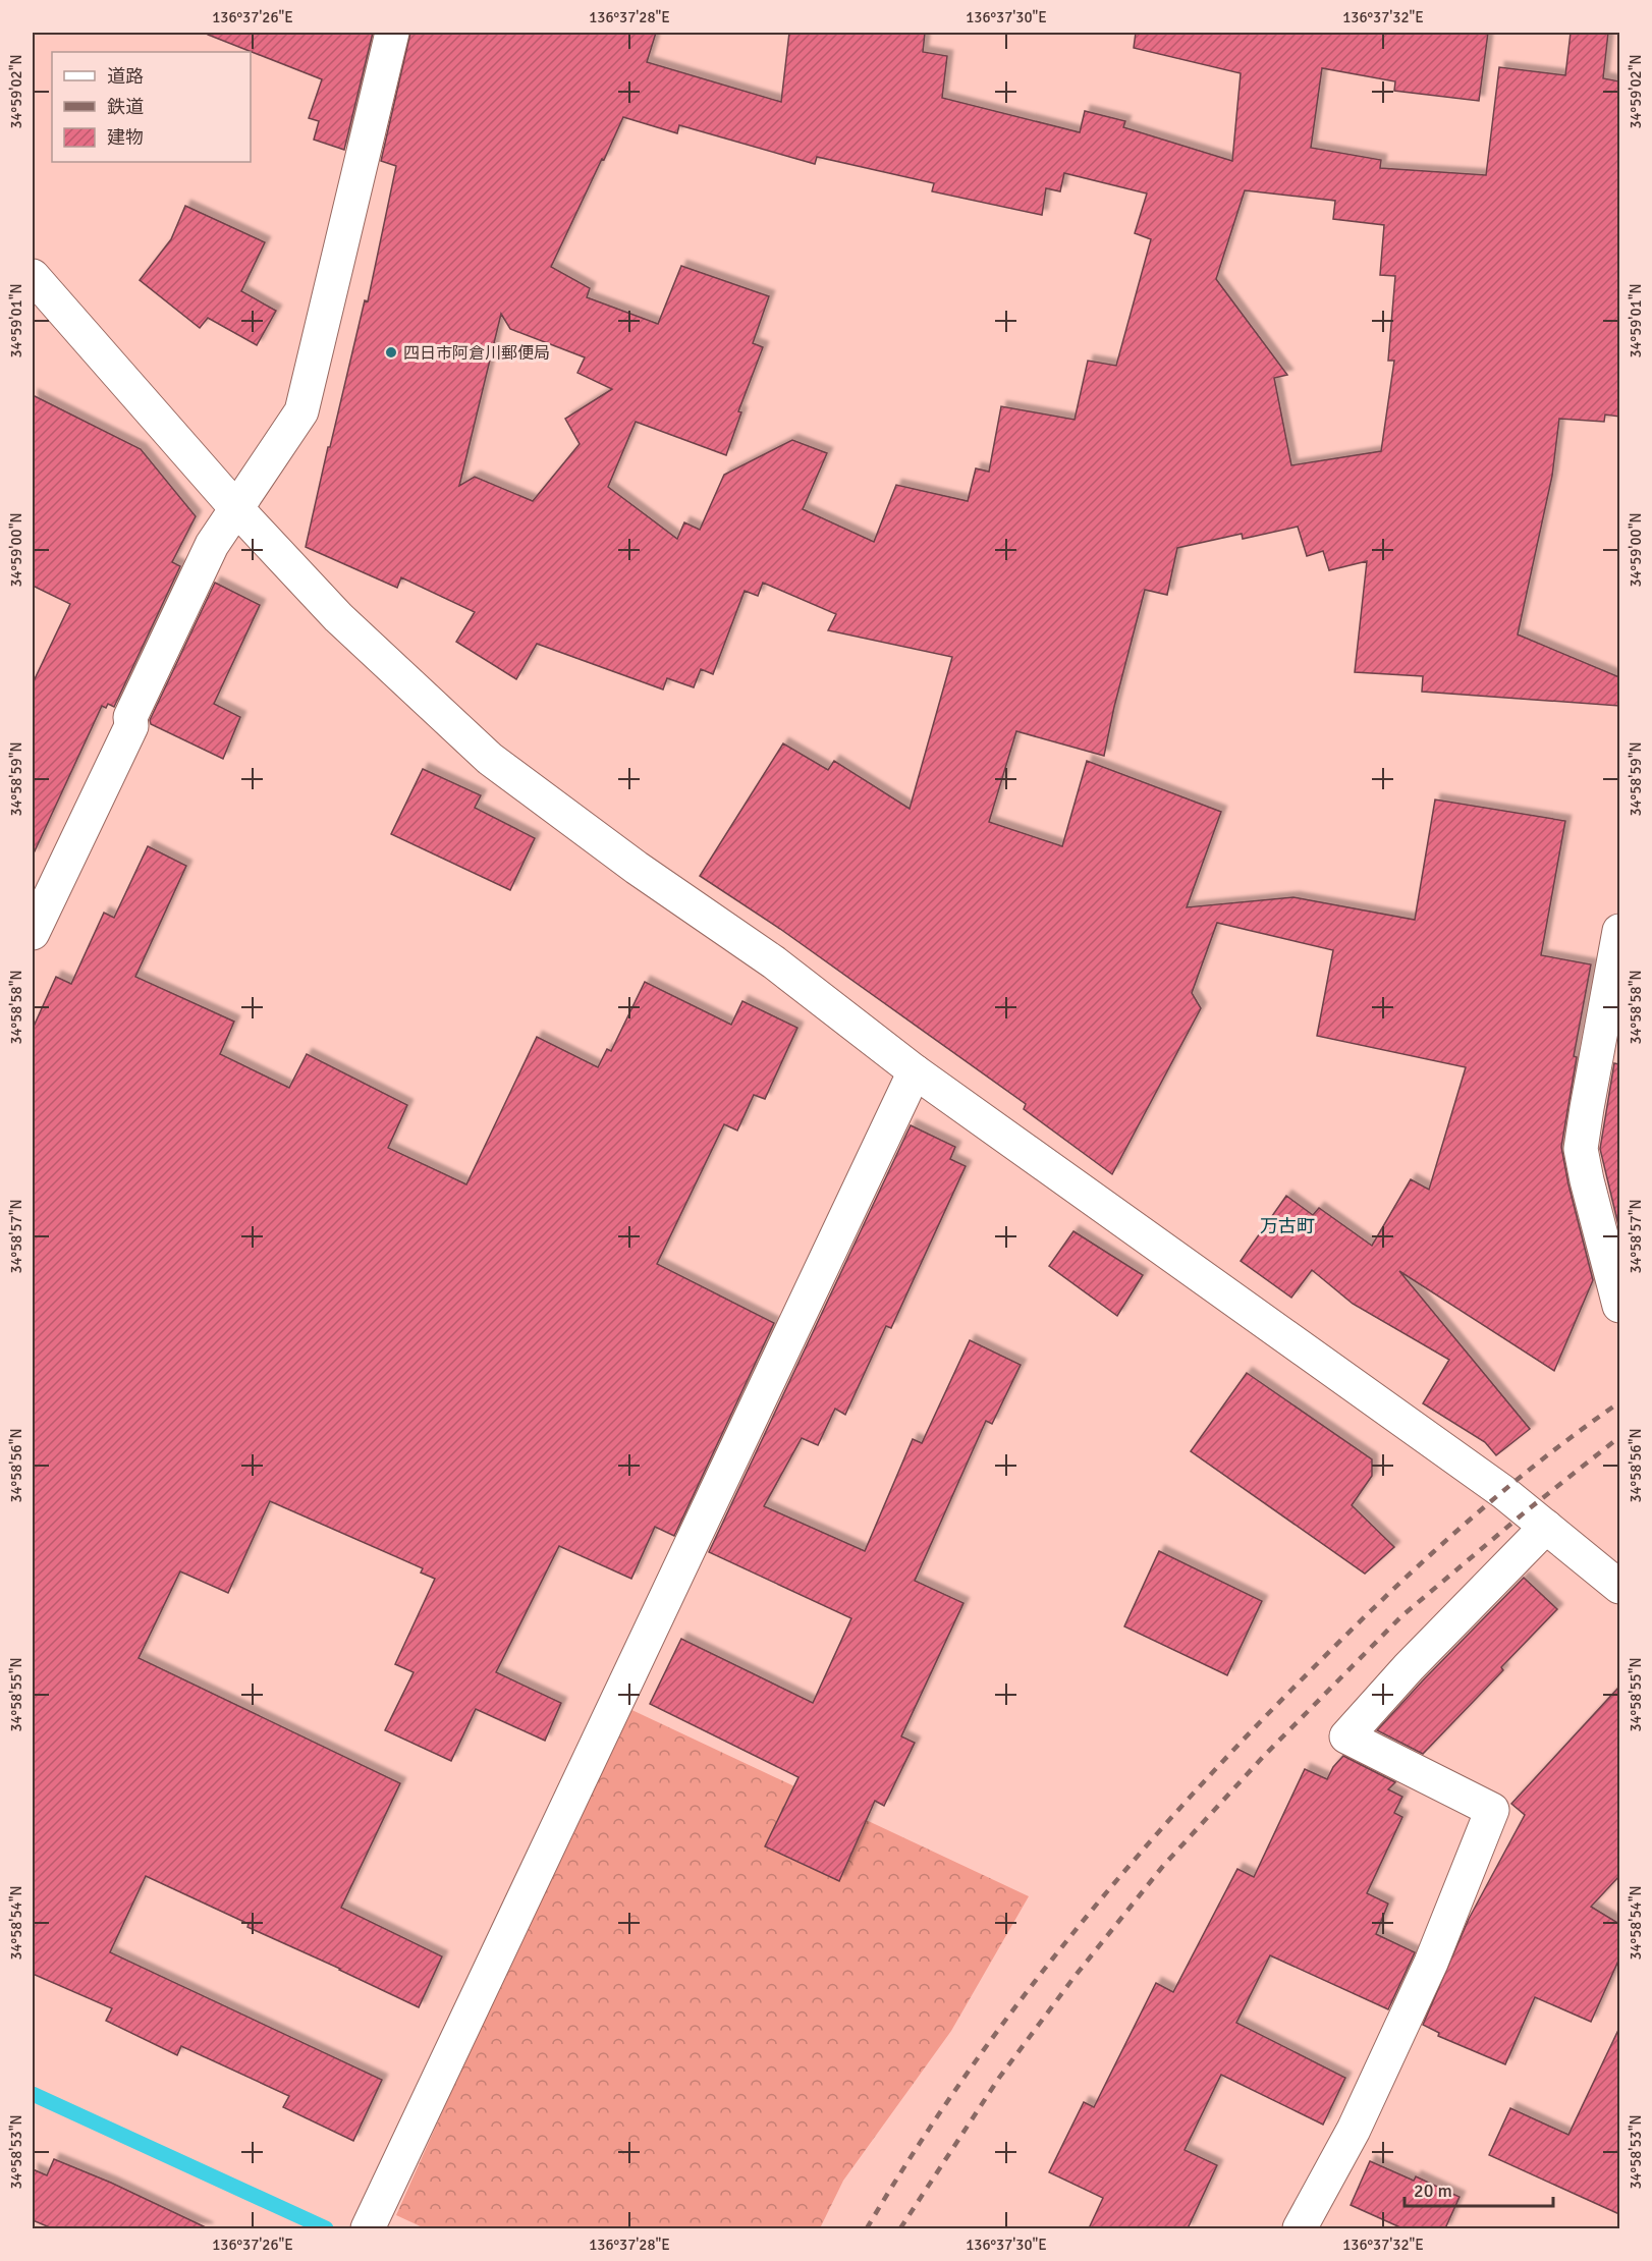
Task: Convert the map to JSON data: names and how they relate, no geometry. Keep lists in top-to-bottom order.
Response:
{
  "districts": ["万古町"],
  "places": ["四日市阿倉川郵便局"],
  "legend": ["道路", "鉄道", "建物"],
  "scale_bar": "20 m",
  "coordinates": [
    "136°37'26\"E",
    "136°37'28\"E",
    "136°37'30\"E",
    "136°37'32\"E",
    "34°59'02\"N",
    "34°59'01\"N",
    "34°59'00\"N",
    "34°58'59\"N",
    "34°58'58\"N",
    "34°58'57\"N",
    "34°58'56\"N",
    "34°58'55\"N",
    "34°58'54\"N",
    "34°58'53\"N"
  ]
}
